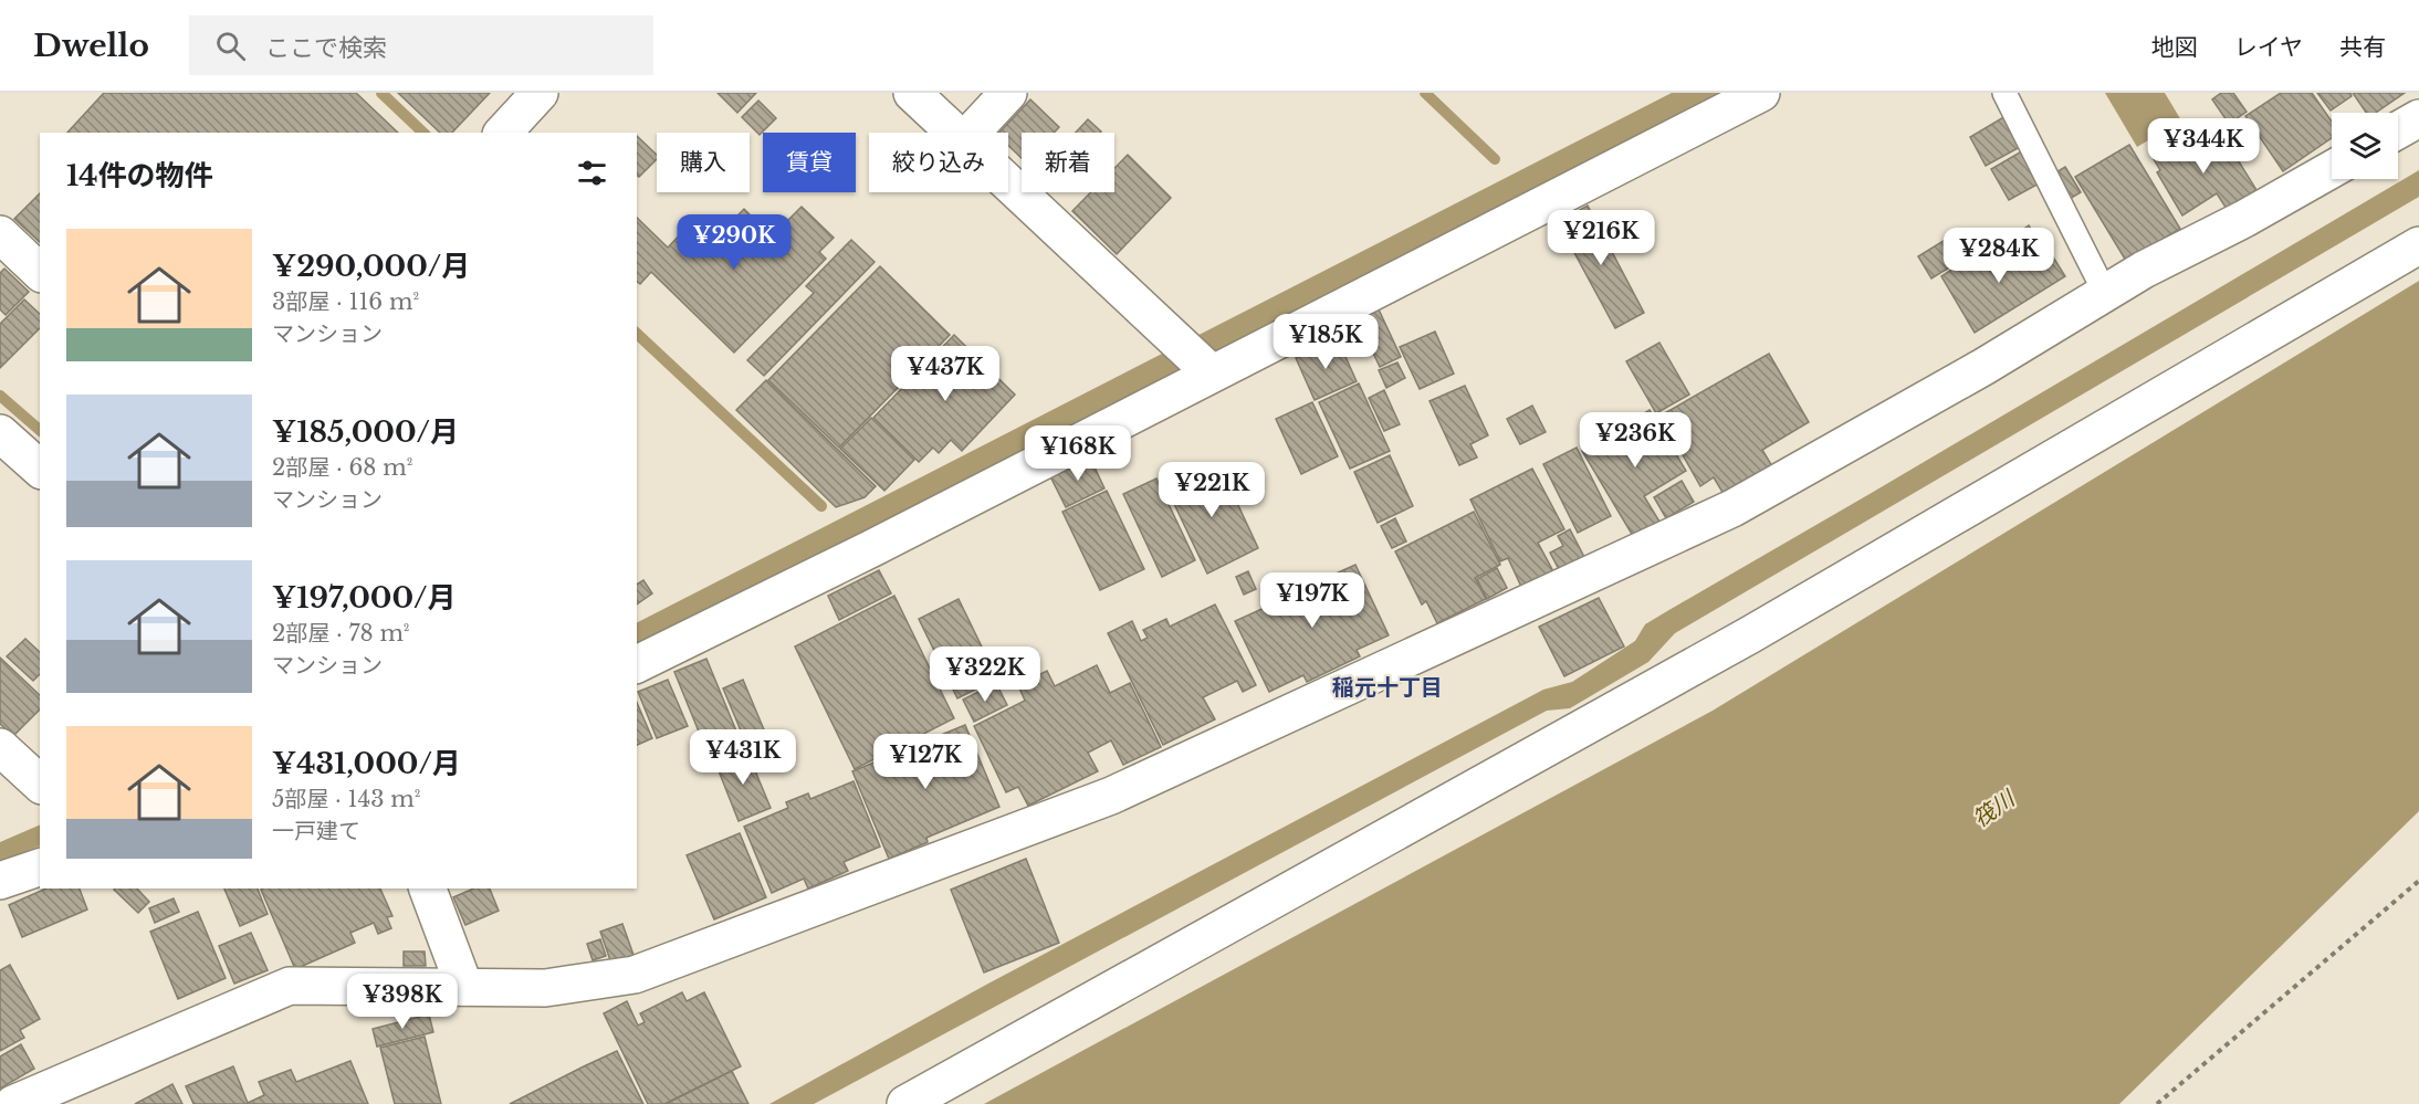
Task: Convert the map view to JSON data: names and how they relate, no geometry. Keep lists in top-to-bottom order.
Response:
{
  "districts": ["稲元十丁目"],
  "water": ["筏川"],
  "page": {
    "header": "Dwello",
    "search": "ここで検索",
    "nav": ["地図", "レイヤ", "共有"],
    "price": [
      "¥344K",
      "¥216K",
      "¥290K",
      "¥284K",
      "¥185K",
      "¥437K",
      "¥236K",
      "¥168K",
      "¥221K",
      "¥197K",
      "¥322K",
      "¥431K",
      "¥127K",
      "¥398K"
    ],
    "chip": [
      "購入",
      "賃貸",
      "絞り込み",
      "新着"
    ],
    "heading": "14件の物件",
    "list": [
      {
        "name": "¥290,000/月",
        "note": "3部屋 · 116 m² · マンション"
      },
      {
        "name": "¥185,000/月",
        "note": "2部屋 · 68 m² · マンション"
      },
      {
        "name": "¥197,000/月",
        "note": "2部屋 · 78 m² · マンション"
      },
      {
        "name": "¥431,000/月",
        "note": "5部屋 · 143 m² · 一戸建て"
      }
    ]
  }
}
